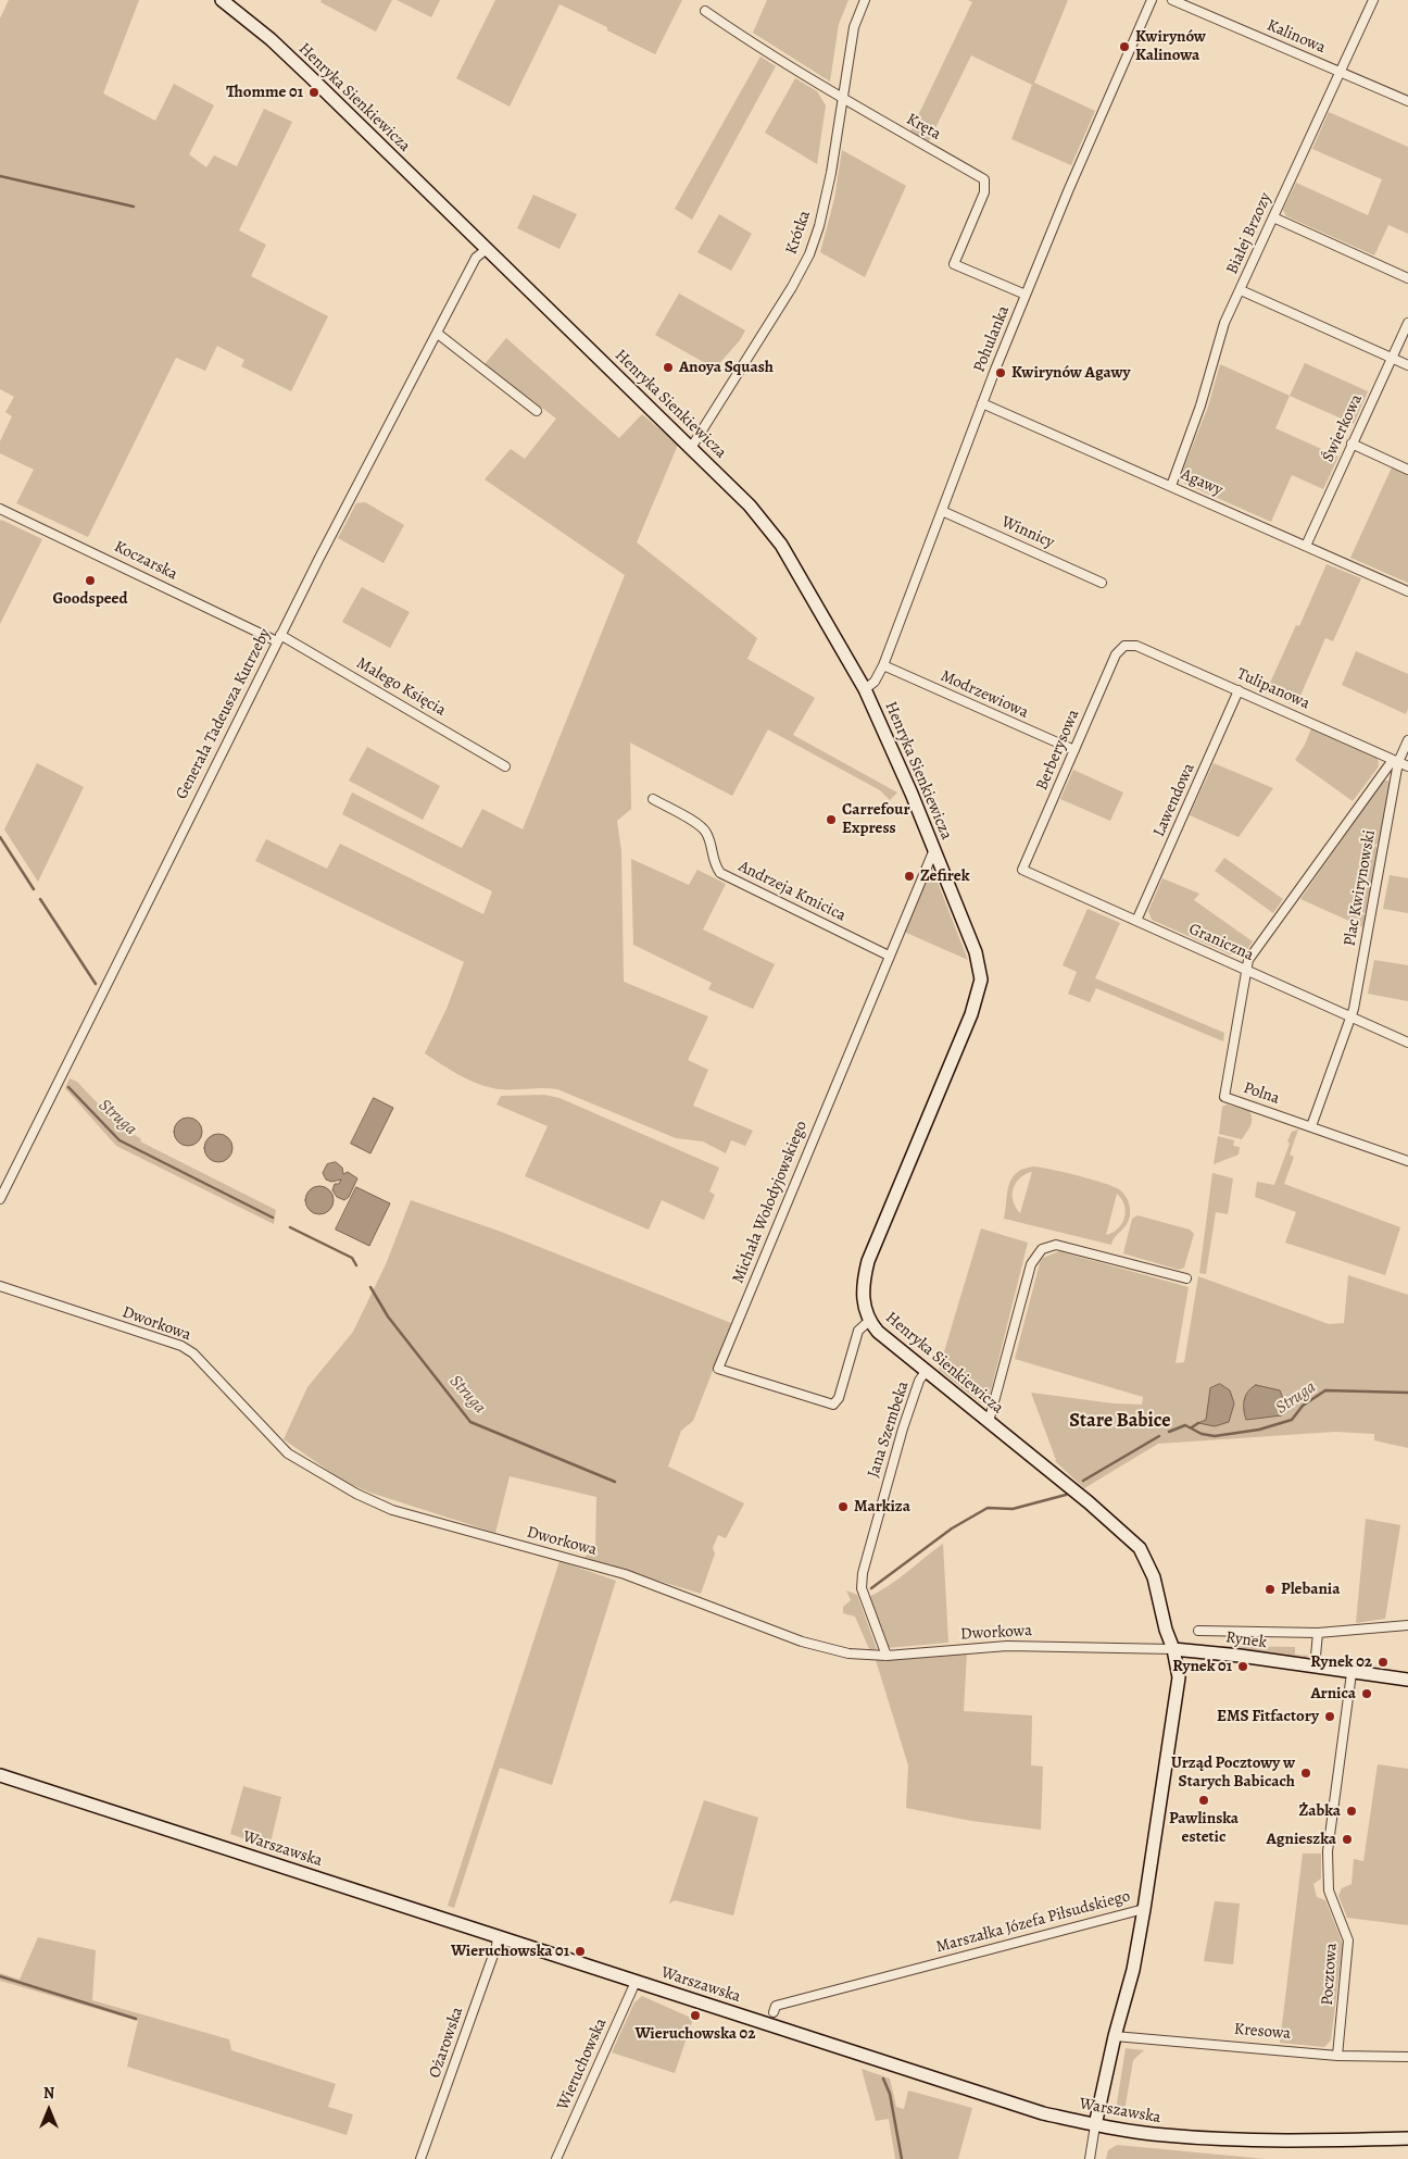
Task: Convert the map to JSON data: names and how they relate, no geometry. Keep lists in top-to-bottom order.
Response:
{
  "streets": {
    "street": [
      "Kalinowa",
      "Henryka Sienkiewicza",
      "Kręta",
      "Krótka",
      "Białej Brzozy",
      "Pohulanka",
      "Świerkowa",
      "Agawy",
      "Winnicy",
      "Koczarska",
      "Małego Księcia",
      "Tulipanowa",
      "Modrzewiowa",
      "Generała Tadeusza Kutrzeby",
      "Berberysowa",
      "Lawendowa",
      "Plac Kwirynowski",
      "Andrzeja Kmicica",
      "Graniczna",
      "Polna",
      "Michała Wołodyjowskiego",
      "Dworkowa",
      "Jana Szembeka",
      "Rynek",
      "Warszawska",
      "Marszałka Józefa Piłsudskiego",
      "Pocztowa",
      "Kresowa",
      "Ożarowska",
      "Wieruchowska"
    ]
  },
  "crossings": [
    ["Kalinowa", "Białej Brzozy"],
    ["Henryka Sienkiewicza", "Krótka"],
    ["Henryka Sienkiewicza", "Pohulanka"],
    ["Henryka Sienkiewicza", "Generała Tadeusza Kutrzeby"],
    ["Henryka Sienkiewicza", "Michała Wołodyjowskiego"],
    ["Henryka Sienkiewicza", "Dworkowa"],
    ["Henryka Sienkiewicza", "Jana Szembeka"],
    ["Henryka Sienkiewicza", "Rynek"],
    ["Henryka Sienkiewicza", "Marszałka Józefa Piłsudskiego"],
    ["Kręta", "Krótka"],
    ["Kręta", "Pohulanka"],
    ["Białej Brzozy", "Agawy"],
    ["Pohulanka", "Agawy"],
    ["Pohulanka", "Winnicy"],
    ["Pohulanka", "Modrzewiowa"],
    ["Świerkowa", "Agawy"],
    ["Koczarska", "Małego Księcia"],
    ["Koczarska", "Generała Tadeusza Kutrzeby"],
    ["Małego Księcia", "Generała Tadeusza Kutrzeby"],
    ["Tulipanowa", "Berberysowa"],
    ["Tulipanowa", "Lawendowa"],
    ["Tulipanowa", "Plac Kwirynowski"],
    ["Modrzewiowa", "Berberysowa"],
    ["Berberysowa", "Graniczna"],
    ["Lawendowa", "Graniczna"],
    ["Plac Kwirynowski", "Graniczna"],
    ["Plac Kwirynowski", "Polna"],
    ["Andrzeja Kmicica", "Michała Wołodyjowskiego"],
    ["Graniczna", "Polna"],
    ["Dworkowa", "Jana Szembeka"],
    ["Dworkowa", "Rynek"],
    ["Dworkowa", "Marszałka Józefa Piłsudskiego"],
    ["Rynek", "Marszałka Józefa Piłsudskiego"],
    ["Rynek", "Pocztowa"],
    ["Warszawska", "Ożarowska"],
    ["Warszawska", "Wieruchowska"],
    ["Pocztowa", "Kresowa"]
  ],
  "districts": ["Stare Babice"],
  "water": ["Struga"],
  "places": [
    "Kwirynów Kalinowa",
    "Thomme 01",
    "Anoya Squash",
    "Kwirynów Agawy",
    "Goodspeed",
    "Carrefour Express",
    "Zefirek",
    "Markiza",
    "Plebania",
    "Rynek 02",
    "Rynek 01",
    "Arnica",
    "EMS Fitfactory",
    "Urząd Pocztowy w Starych Babicach",
    "Pawlinska estetic",
    "Żabka",
    "Agnieszka",
    "Wieruchowska 01",
    "Wieruchowska 02"
  ],
  "north": "top"
}
